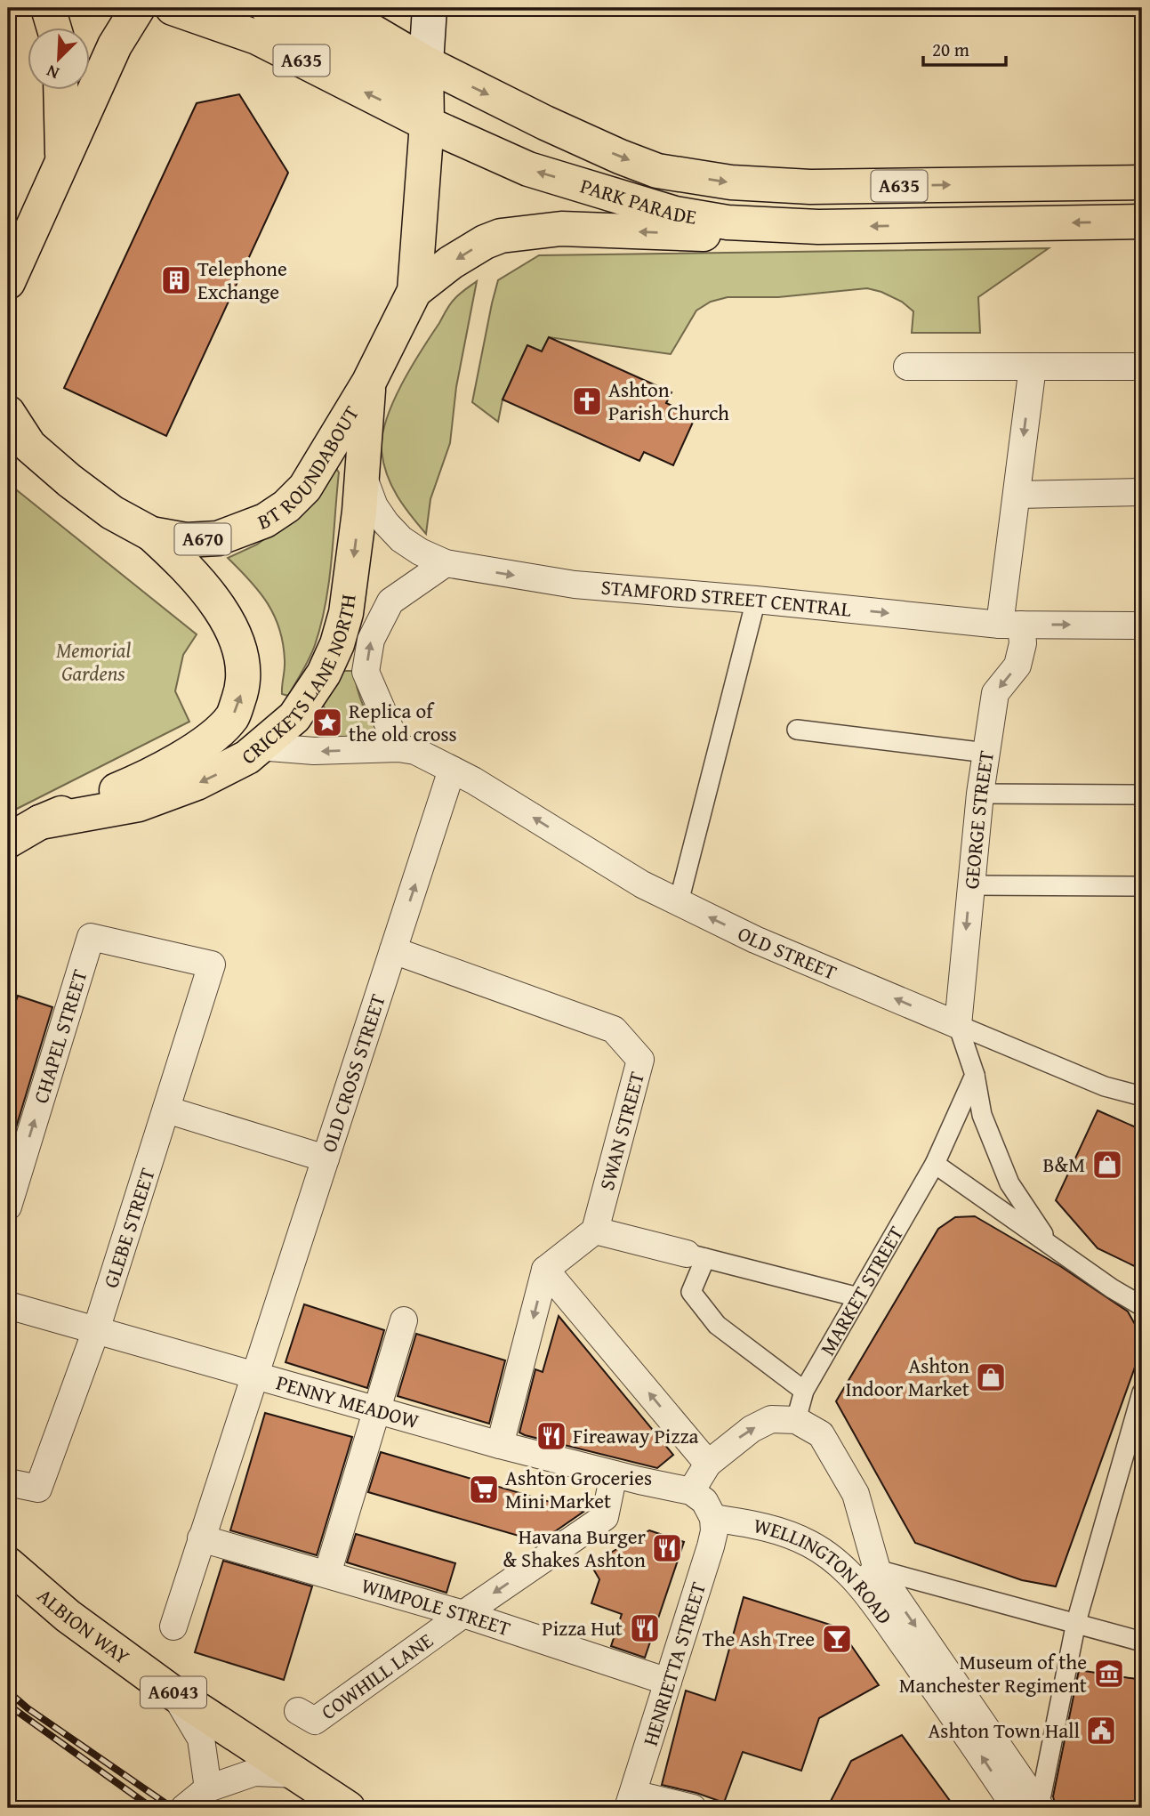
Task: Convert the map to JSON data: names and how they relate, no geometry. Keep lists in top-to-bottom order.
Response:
{
  "streets": {
    "highway": [
      "A635",
      "PARK PARADE",
      "BT ROUNDABOUT",
      "A670",
      "CRICKETS LANE NORTH",
      "ALBION WAY",
      "A6043"
    ],
    "street": [
      "STAMFORD STREET CENTRAL",
      "GEORGE STREET",
      "OLD STREET",
      "CHAPEL STREET",
      "OLD CROSS STREET",
      "SWAN STREET",
      "GLEBE STREET",
      "MARKET STREET",
      "PENNY MEADOW",
      "WELLINGTON ROAD",
      "WIMPOLE STREET",
      "HENRIETTA STREET",
      "COWHILL LANE"
    ]
  },
  "crossings": [
    ["PARK PARADE", "BT ROUNDABOUT"],
    ["BT ROUNDABOUT", "CRICKETS LANE NORTH"],
    ["STAMFORD STREET CENTRAL", "CRICKETS LANE NORTH"],
    ["STAMFORD STREET CENTRAL", "GEORGE STREET"],
    ["CRICKETS LANE NORTH", "OLD STREET"],
    ["GEORGE STREET", "OLD STREET"],
    ["OLD STREET", "OLD CROSS STREET"],
    ["CHAPEL STREET", "GLEBE STREET"],
    ["OLD CROSS STREET", "SWAN STREET"],
    ["OLD CROSS STREET", "PENNY MEADOW"],
    ["OLD CROSS STREET", "WIMPOLE STREET"],
    ["GLEBE STREET", "PENNY MEADOW"],
    ["PENNY MEADOW", "COWHILL LANE"],
    ["WELLINGTON ROAD", "HENRIETTA STREET"],
    ["WIMPOLE STREET", "HENRIETTA STREET"],
    ["WIMPOLE STREET", "COWHILL LANE"]
  ],
  "one_way": [
    "GEORGE STREET",
    "OLD STREET",
    "CHAPEL STREET",
    "COWHILL LANE"
  ],
  "parks": ["Memorial Gardens"],
  "places": {
    "building": ["Telephone Exchange"],
    "church": ["Ashton Parish Church"],
    "place": ["Replica of the old cross"],
    "shop": ["B&M", "Ashton Indoor Market"],
    "restaurant": ["Fireaway Pizza", "Havana Burger & Shakes Ashton", "Pizza Hut"],
    "supermarket": ["Ashton Groceries Mini Market"],
    "bar": ["The Ash Tree"],
    "museum": ["Museum of the Manchester Regiment"],
    "public building": ["Ashton Town Hall"]
  },
  "scale_bar": "20 m",
  "north": "bottom left"
}
